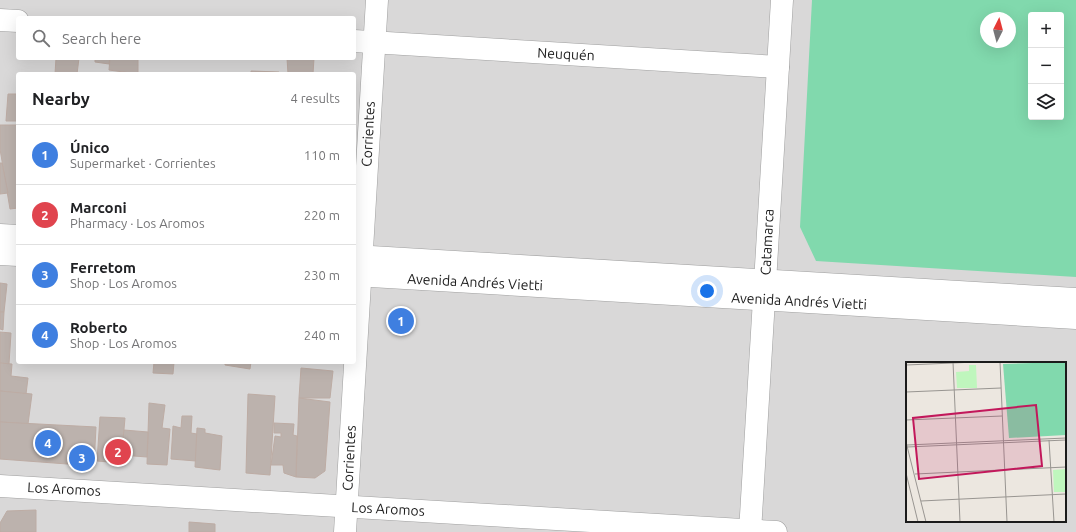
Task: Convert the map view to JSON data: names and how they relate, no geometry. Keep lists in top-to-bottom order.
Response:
{
  "streets": {
    "street": [
      "Neuquén",
      "Corrientes",
      "Catamarca",
      "Avenida Andrés Vietti",
      "Los Aromos"
    ]
  },
  "crossings": [
    ["Neuquén", "Corrientes"],
    ["Neuquén", "Catamarca"],
    ["Corrientes", "Avenida Andrés Vietti"],
    ["Corrientes", "Los Aromos"],
    ["Catamarca", "Avenida Andrés Vietti"],
    ["Catamarca", "Los Aromos"]
  ],
  "north": "top",
  "page": {
    "map_buttons": ["+", "−"],
    "search": "Search here",
    "heading": ["Nearby", "4 results"],
    "list": [
      {
        "mark": "1",
        "name": "Único",
        "note": "Supermarket · Corrientes",
        "value": "110 m"
      },
      {
        "mark": "2",
        "name": "Marconi",
        "note": "Pharmacy · Los Aromos",
        "value": "220 m"
      },
      {
        "mark": "3",
        "name": "Ferretom",
        "note": "Shop · Los Aromos",
        "value": "230 m"
      },
      {
        "mark": "4",
        "name": "Roberto",
        "note": "Shop · Los Aromos",
        "value": "240 m"
      }
    ],
    "pins": [
      "1",
      "4",
      "2",
      "3"
    ]
  }
}
